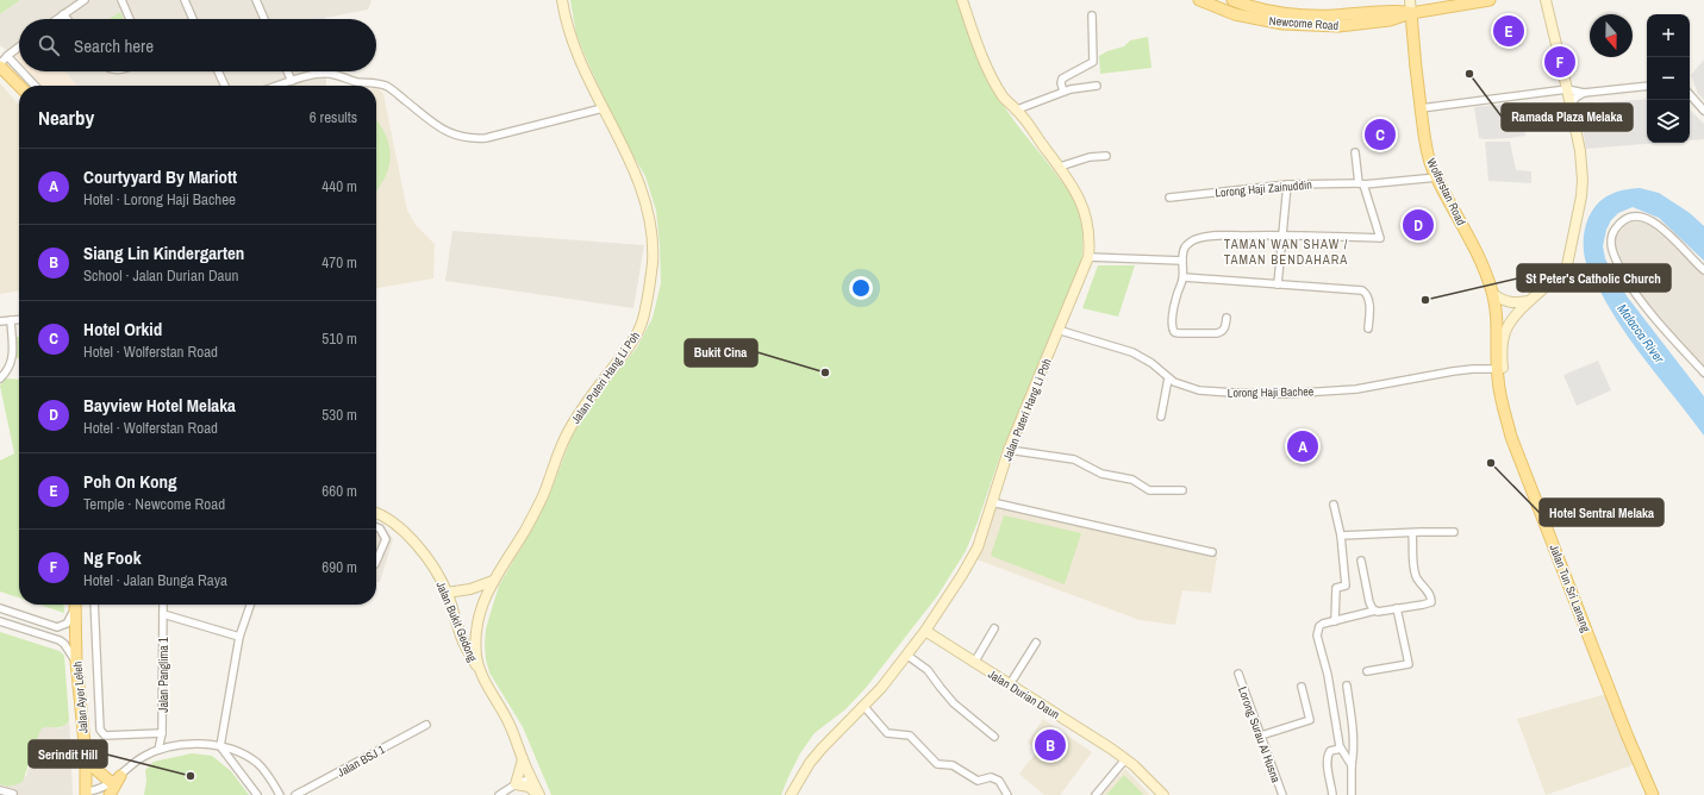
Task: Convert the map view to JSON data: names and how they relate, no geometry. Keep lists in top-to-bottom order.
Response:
{
  "streets": {
    "main road": [
      "Newcome Road",
      "Wolferstan Road",
      "Jalan Tun Sri Lanang",
      "Jalan Ayer Leleh"
    ],
    "street": [
      "Lorong Haji Zainuddin",
      "Jalan Puteri Hang Li Poh",
      "Lorong Haji Bachee",
      "Jalan Bukit Gedong",
      "Jalan Panglima 1",
      "Jalan Durian Daun",
      "Lorong Surau Al Husna",
      "Jalan BSJ 1"
    ]
  },
  "crossings": [
    ["Newcome Road", "Wolferstan Road"],
    ["Lorong Haji Zainuddin", "Wolferstan Road"],
    ["Wolferstan Road", "Lorong Haji Bachee"],
    ["Wolferstan Road", "Jalan Tun Sri Lanang"],
    ["Jalan Puteri Hang Li Poh", "Lorong Haji Bachee"],
    ["Jalan Puteri Hang Li Poh", "Jalan Bukit Gedong"],
    ["Jalan Puteri Hang Li Poh", "Jalan Durian Daun"],
    ["Lorong Haji Bachee", "Jalan Tun Sri Lanang"]
  ],
  "districts": ["TAMAN WAN SHAW / TAMAN BENDAHARA"],
  "water": ["Malacca River"],
  "places": [
    "Ramada Plaza Melaka",
    "St Peter's Catholic Church",
    "Bukit Cina",
    "Hotel Sentral Melaka",
    "Serindit Hill"
  ],
  "north": "bottom",
  "page": {
    "pins": [
      "E",
      "F",
      "C",
      "D",
      "A",
      "B"
    ],
    "map_buttons": ["+", "−"],
    "search": "Search here",
    "heading": ["Nearby", "6 results"],
    "list": [
      {
        "mark": "A",
        "name": "Courtyyard By Mariott",
        "note": "Hotel · Lorong Haji Bachee",
        "value": "440 m"
      },
      {
        "mark": "B",
        "name": "Siang Lin Kindergarten",
        "note": "School · Jalan Durian Daun",
        "value": "470 m"
      },
      {
        "mark": "C",
        "name": "Hotel Orkid",
        "note": "Hotel · Wolferstan Road",
        "value": "510 m"
      },
      {
        "mark": "D",
        "name": "Bayview Hotel Melaka",
        "note": "Hotel · Wolferstan Road",
        "value": "530 m"
      },
      {
        "mark": "E",
        "name": "Poh On Kong",
        "note": "Temple · Newcome Road",
        "value": "660 m"
      },
      {
        "mark": "F",
        "name": "Ng Fook",
        "note": "Hotel · Jalan Bunga Raya",
        "value": "690 m"
      }
    ]
  }
}
